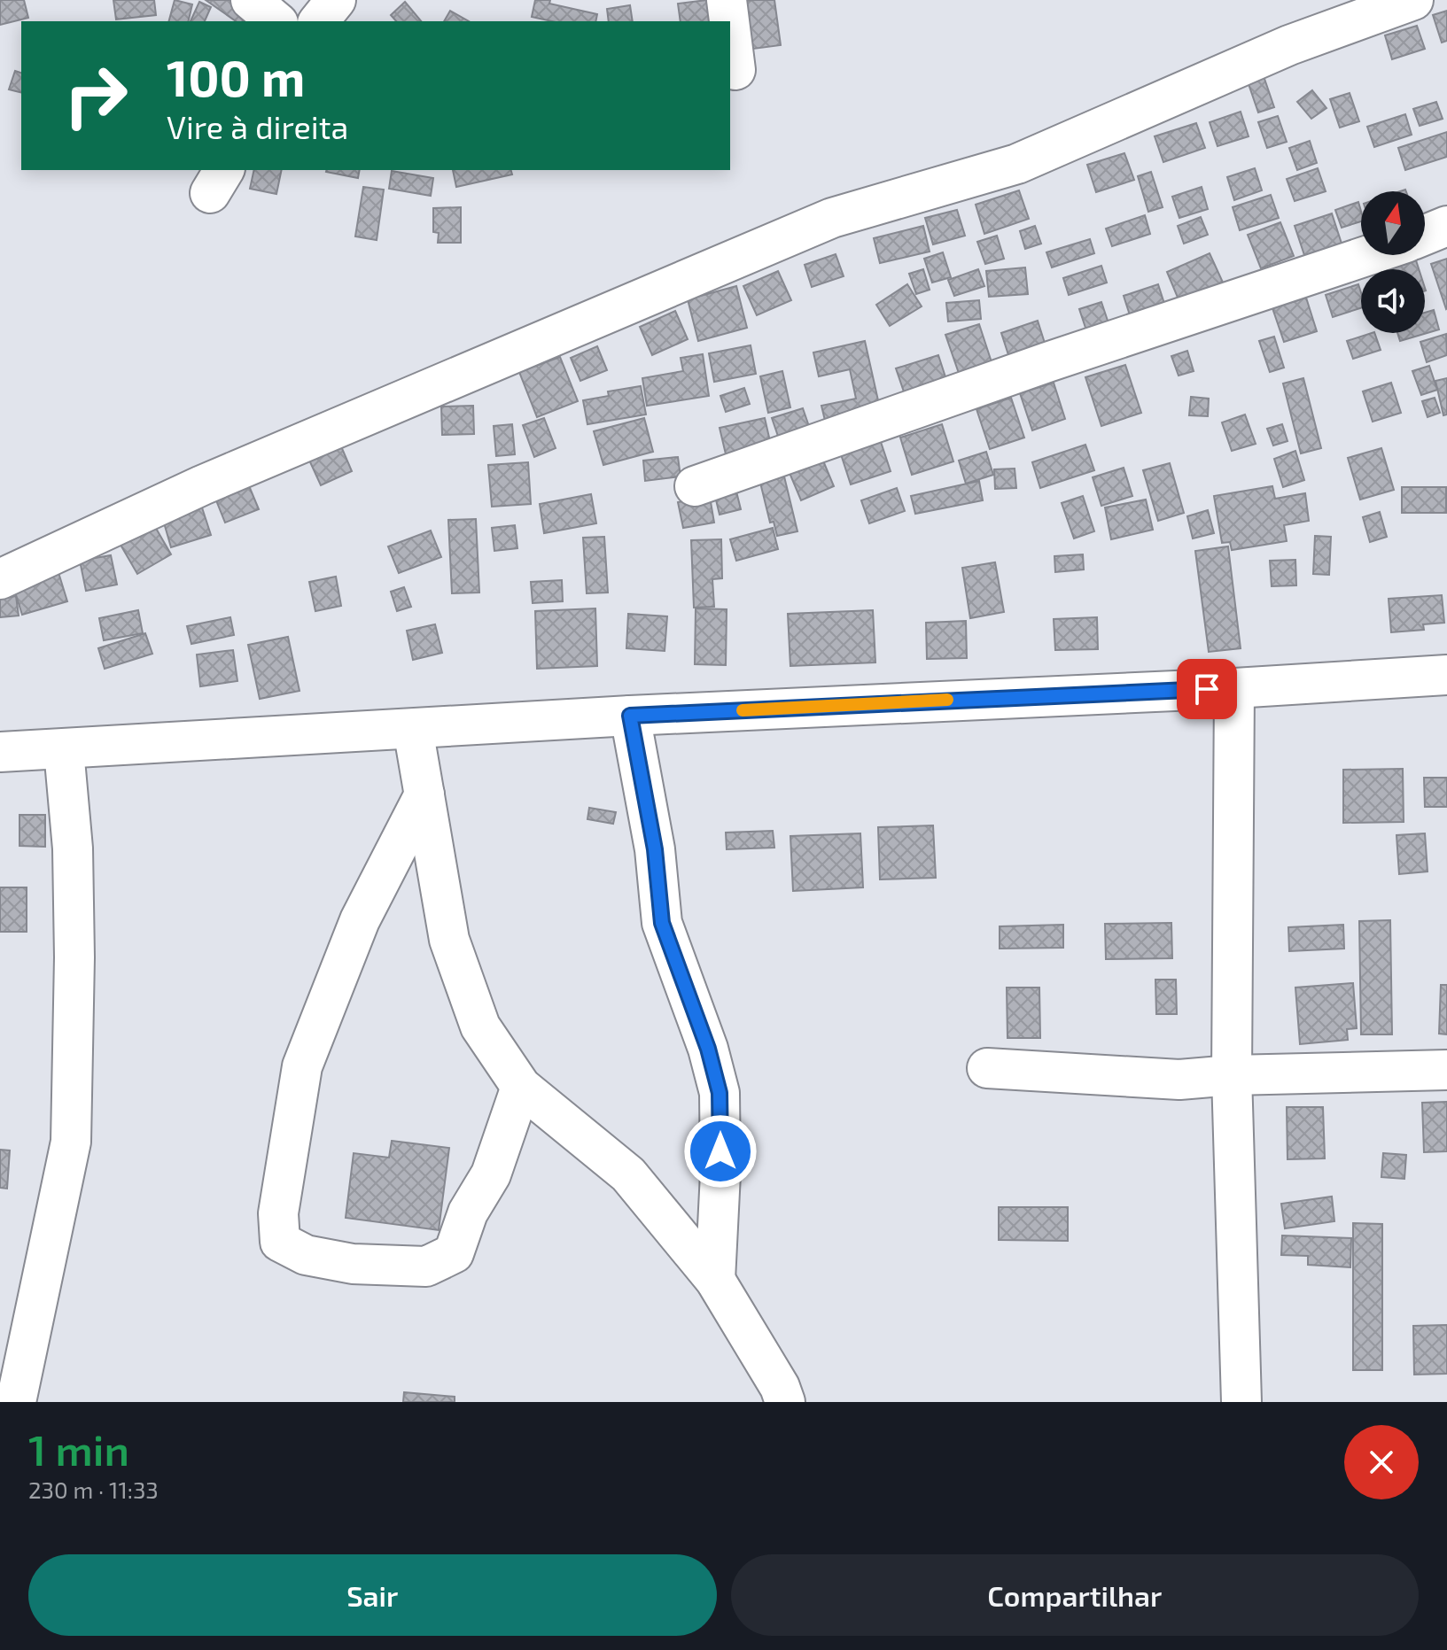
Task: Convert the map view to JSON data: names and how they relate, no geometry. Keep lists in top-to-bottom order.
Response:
{
  "north": "top",
  "page": {
    "turn": ["100 m", "Vire à direita"],
    "heading": ["1 min", "230 m · 11:33"],
    "buttons": ["Sair", "Compartilhar"]
  }
}
